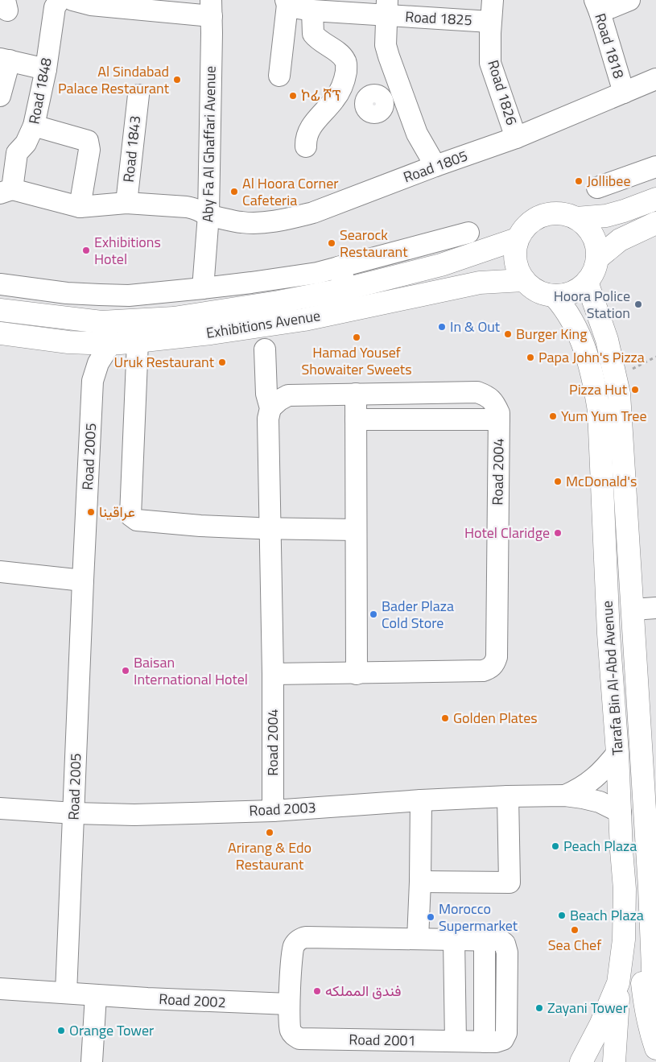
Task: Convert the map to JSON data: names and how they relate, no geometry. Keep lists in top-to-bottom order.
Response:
{
  "streets": {
    "main road": ["Exhibitions Avenue", "Tarafa Bin Al-Abd Avenue"],
    "street": [
      "Road 1825",
      "Road 1818",
      "Road 1848",
      "Road 1826",
      "Aby Fa Al Ghaffari Avenue",
      "Road 1843",
      "Road 1805",
      "Road 2005",
      "Road 2004",
      "Road 2003",
      "Road 2002",
      "Road 2001"
    ]
  },
  "crossings": [
    ["Road 1825", "Road 1826"],
    ["Road 1818", "Road 1805"],
    ["Road 1848", "Road 1843"],
    ["Road 1826", "Road 1805"],
    ["Aby Fa Al Ghaffari Avenue", "Road 1843"],
    ["Aby Fa Al Ghaffari Avenue", "Road 1805"],
    ["Road 1843", "Road 1805"],
    ["Exhibitions Avenue", "Road 2005"],
    ["Exhibitions Avenue", "Tarafa Bin Al-Abd Avenue"],
    ["Road 2005", "Road 2003"],
    ["Road 2005", "Road 2002"],
    ["Road 2004", "Road 2003"],
    ["Tarafa Bin Al-Abd Avenue", "Road 2003"],
    ["Road 2002", "Road 2001"]
  ],
  "places": [
    "Al Sindabad Palace Restaurant",
    "ኮፊ ሾፕ",
    "Jollibee",
    "Al Hoora Corner Cafeteria",
    "Searock Restaurant",
    "Exhibitions Hotel",
    "Hoora Police Station",
    "In & Out",
    "Burger King",
    "Hamad Yousef Showaiter Sweets",
    "Papa John's Pizza",
    "Uruk Restaurant",
    "Pizza Hut",
    "Yum Yum Tree",
    "McDonald's",
    "عراقينا",
    "Hotel Claridge",
    "Bader Plaza Cold Store",
    "Baisan International Hotel",
    "Golden Plates",
    "Arirang & Edo Restaurant",
    "Peach Plaza",
    "Beach Plaza",
    "Morocco Supermarket",
    "Sea Chef",
    "فندق المملكه",
    "Zayani Tower",
    "Orange Tower"
  ]
}
